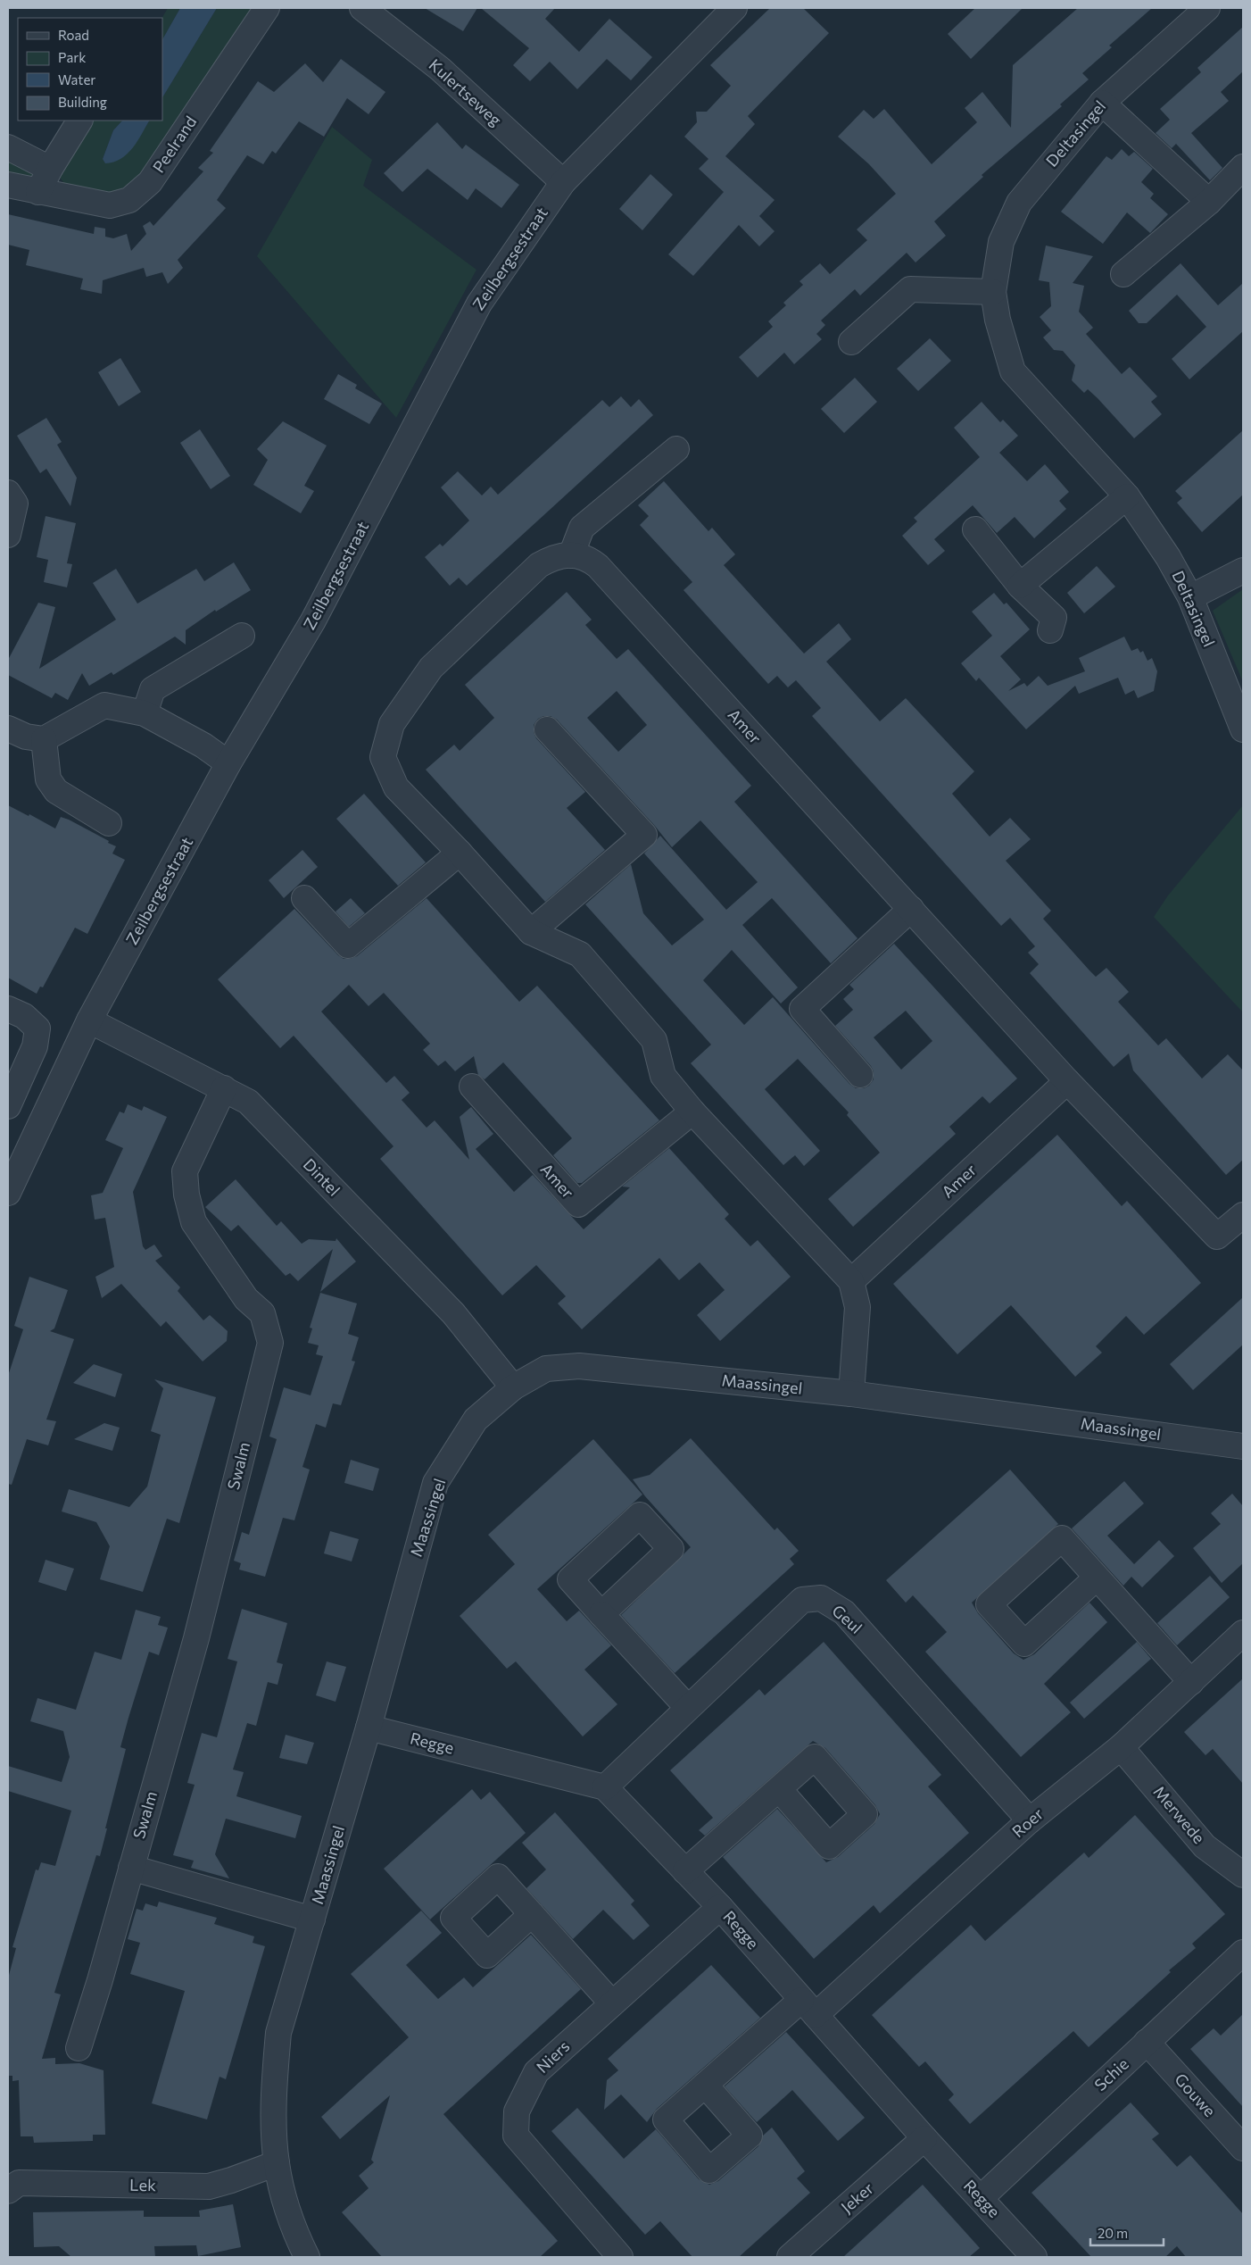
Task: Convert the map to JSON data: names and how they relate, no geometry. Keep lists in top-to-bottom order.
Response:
{
  "streets": {
    "street": [
      "Kulertseweg",
      "Deltasingel",
      "Peelrand",
      "Zeilbergsestraat",
      "Amer",
      "Dintel",
      "Maassingel",
      "Swalm",
      "Geul",
      "Regge",
      "Merwede",
      "Roer",
      "Niers",
      "Schie",
      "Gouwe",
      "Lek",
      "Jeker"
    ]
  },
  "crossings": [
    ["Kulertseweg", "Zeilbergsestraat"],
    ["Zeilbergsestraat", "Dintel"],
    ["Amer", "Maassingel"],
    ["Dintel", "Maassingel"],
    ["Dintel", "Swalm"],
    ["Maassingel", "Regge"],
    ["Maassingel", "Lek"],
    ["Geul", "Regge"],
    ["Geul", "Roer"],
    ["Regge", "Roer"],
    ["Regge", "Niers"],
    ["Regge", "Schie"],
    ["Regge", "Jeker"],
    ["Merwede", "Roer"],
    ["Schie", "Gouwe"]
  ],
  "legend": [
    "Road",
    "Park",
    "Water",
    "Building"
  ],
  "scale_bar": "20 m"
}
